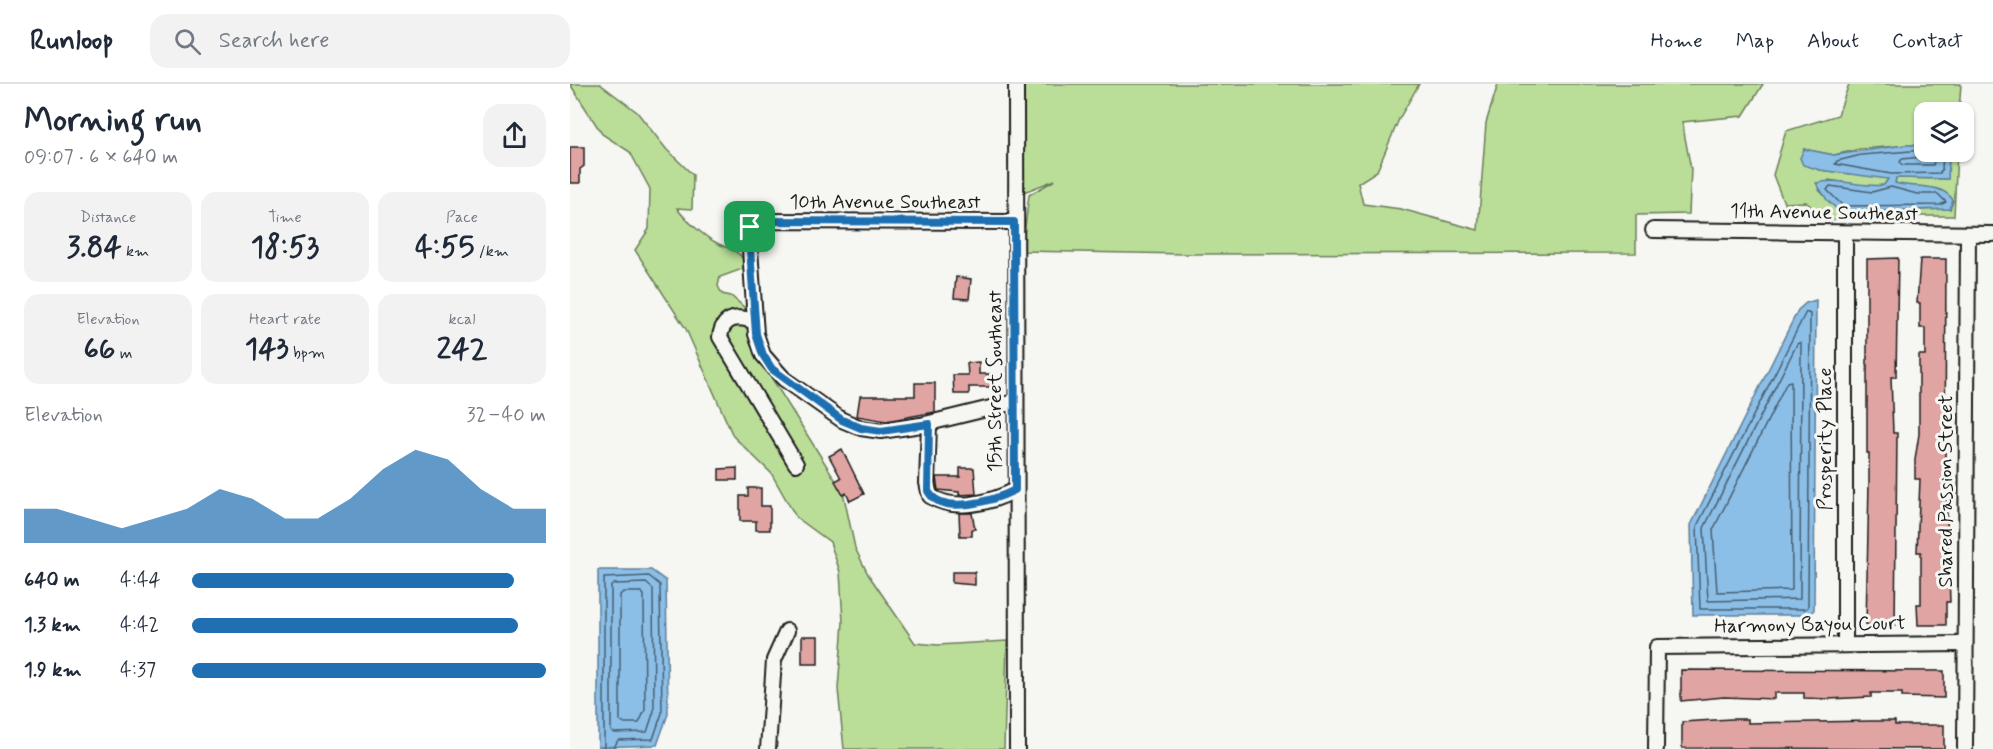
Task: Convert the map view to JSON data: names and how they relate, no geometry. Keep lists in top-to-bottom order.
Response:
{
  "streets": {
    "street": [
      "10th Avenue Southeast",
      "11th Avenue Southeast",
      "15th Street Southeast",
      "Prosperity Place",
      "Shared Passion Street",
      "Harmony Bayou Court"
    ]
  },
  "crossings": [
    ["10th Avenue Southeast", "15th Street Southeast"],
    ["11th Avenue Southeast", "Prosperity Place"],
    ["11th Avenue Southeast", "Shared Passion Street"],
    ["Prosperity Place", "Harmony Bayou Court"],
    ["Shared Passion Street", "Harmony Bayou Court"]
  ],
  "page": {
    "header": "Runloop",
    "search": "Search here",
    "nav": [
      "Home",
      "Map",
      "About",
      "Contact"
    ],
    "heading": ["Morning run", "09:07 · 6 × 640 m"],
    "stats": [
      ["Distance", "3.84 km"],
      ["Time", "18:53"],
      ["Pace", "4:55 /km"],
      ["Elevation", "66 m"],
      ["Heart rate", "143 bpm"],
      ["kcal", "242"]
    ],
    "chart": ["Elevation", "32–40 m"],
    "list": [
      {
        "name": "640 m",
        "note": "4:44"
      },
      {
        "name": "1.3 km",
        "note": "4:42"
      },
      {
        "name": "1.9 km",
        "note": "4:37"
      }
    ]
  }
}
